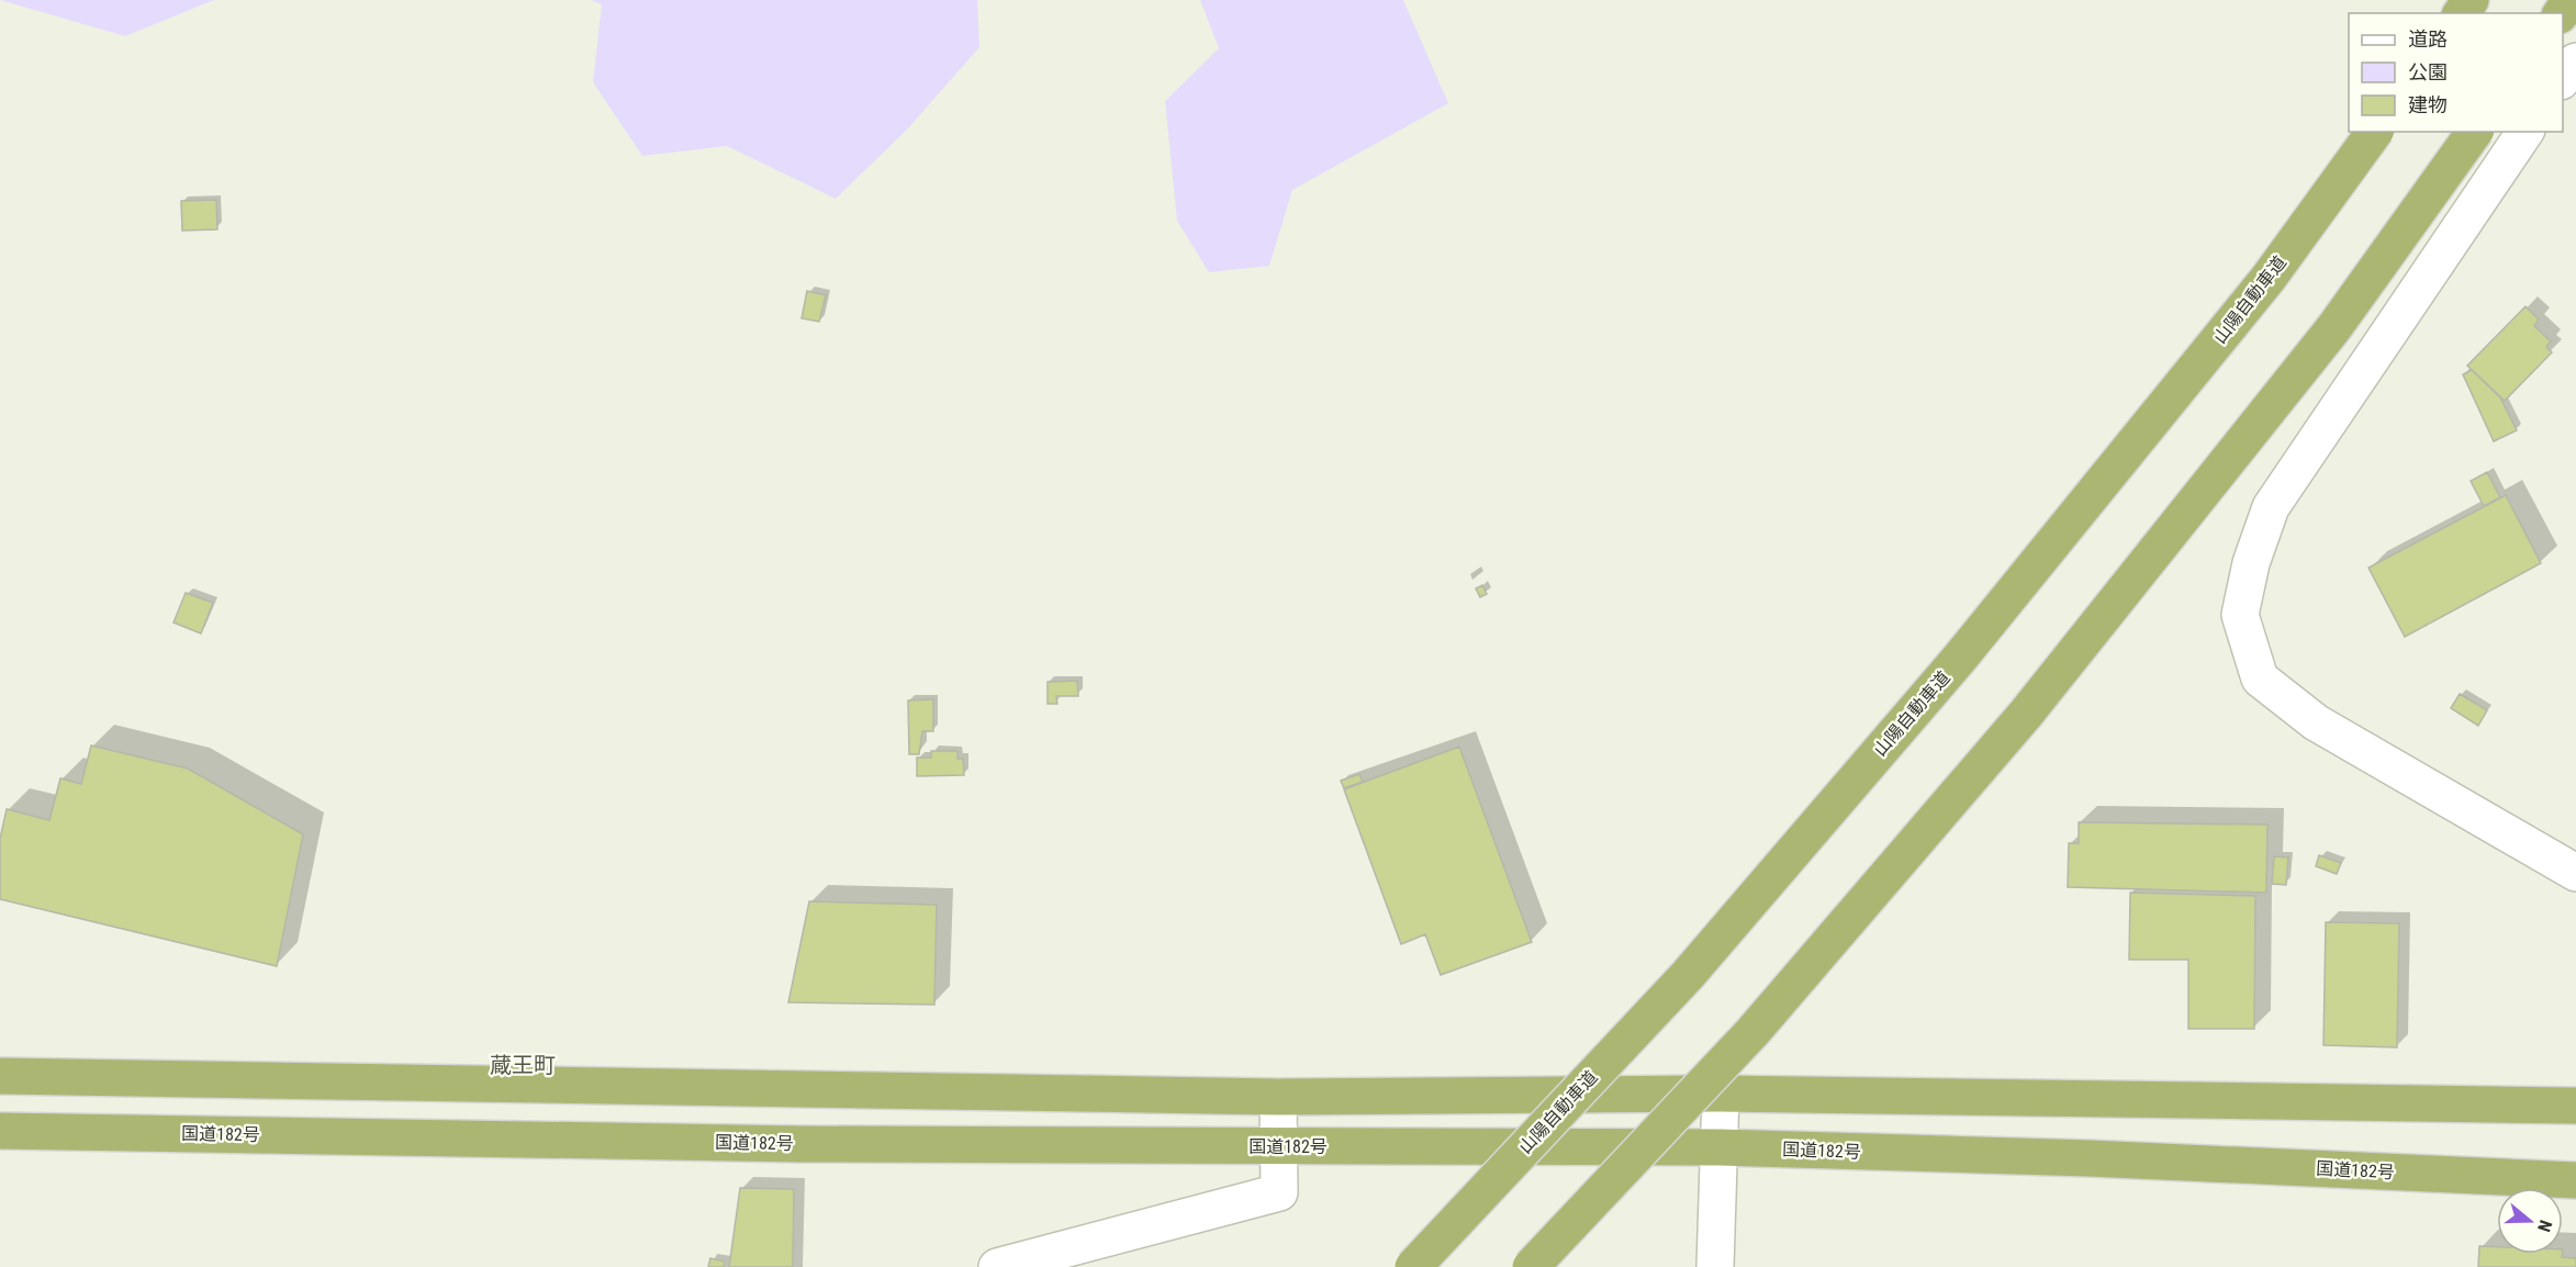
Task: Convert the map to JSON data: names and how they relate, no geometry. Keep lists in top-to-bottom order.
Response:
{
  "streets": {
    "highway": ["山陽自動車道", "国道182号"]
  },
  "districts": ["蔵王町"],
  "legend": ["道路", "公園", "建物"],
  "north": "right"
}
